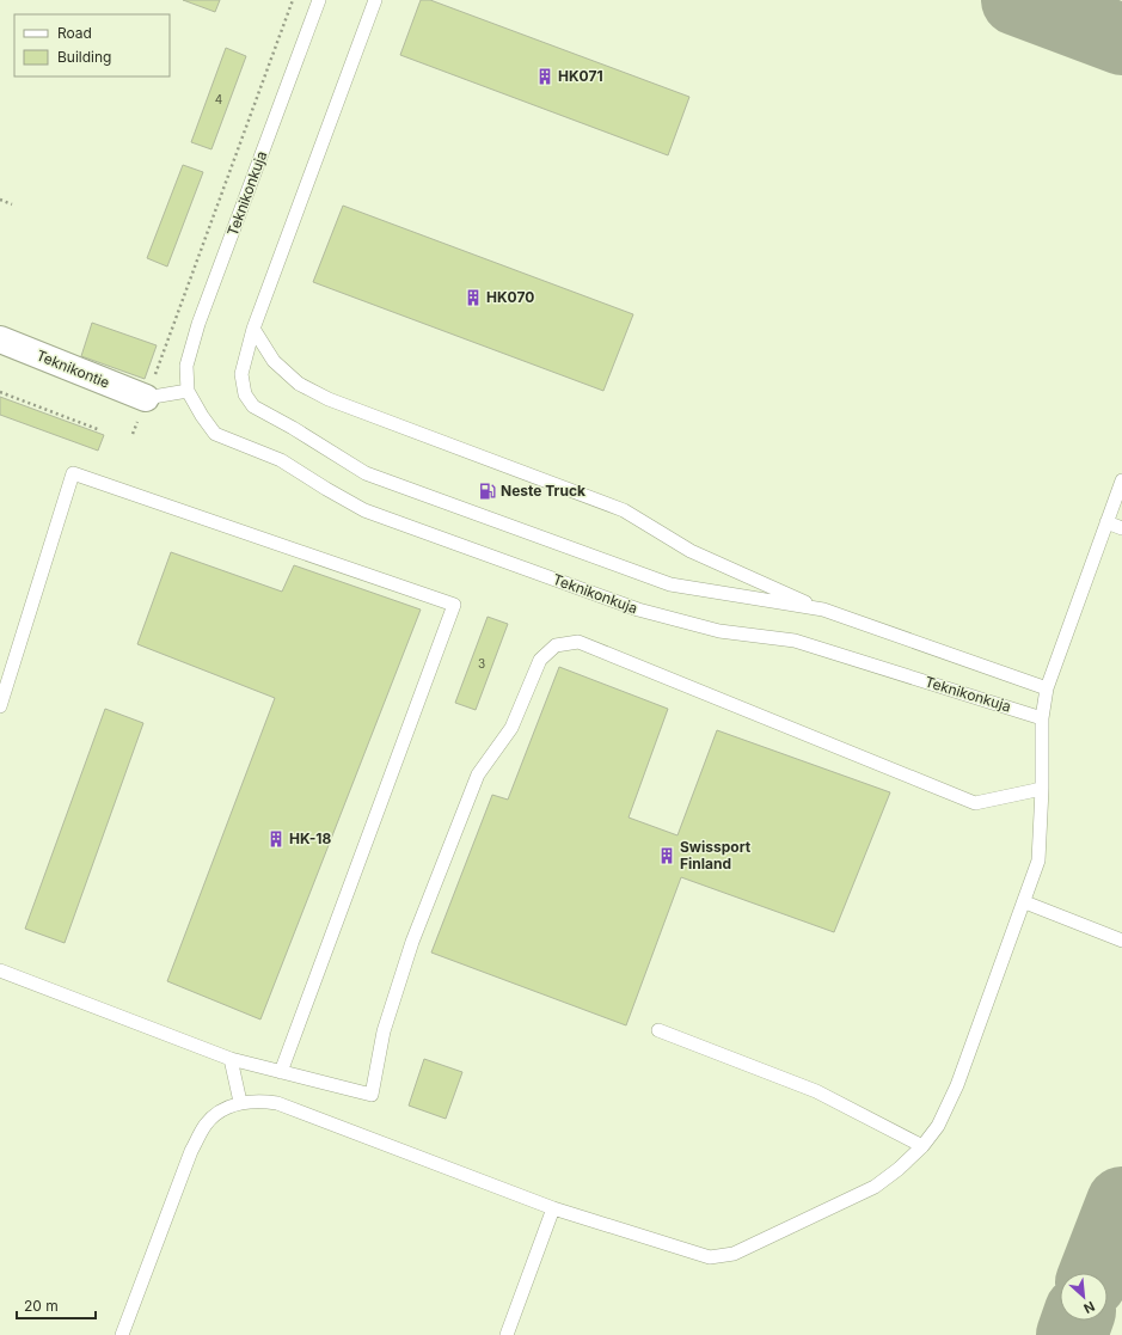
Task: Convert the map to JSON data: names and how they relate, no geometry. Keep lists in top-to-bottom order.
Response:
{
  "streets": {
    "street": ["Teknikontie"],
    "lane": ["Teknikonkuja"]
  },
  "places": {
    "building": [
      "HK071",
      "HK070",
      "HK-18",
      "Swissport Finland"
    ],
    "fuel station": ["Neste Truck"]
  },
  "house_numbers": ["4", "3"],
  "legend": ["Road", "Building"],
  "scale_bar": "20 m",
  "north": "bottom right"
}
